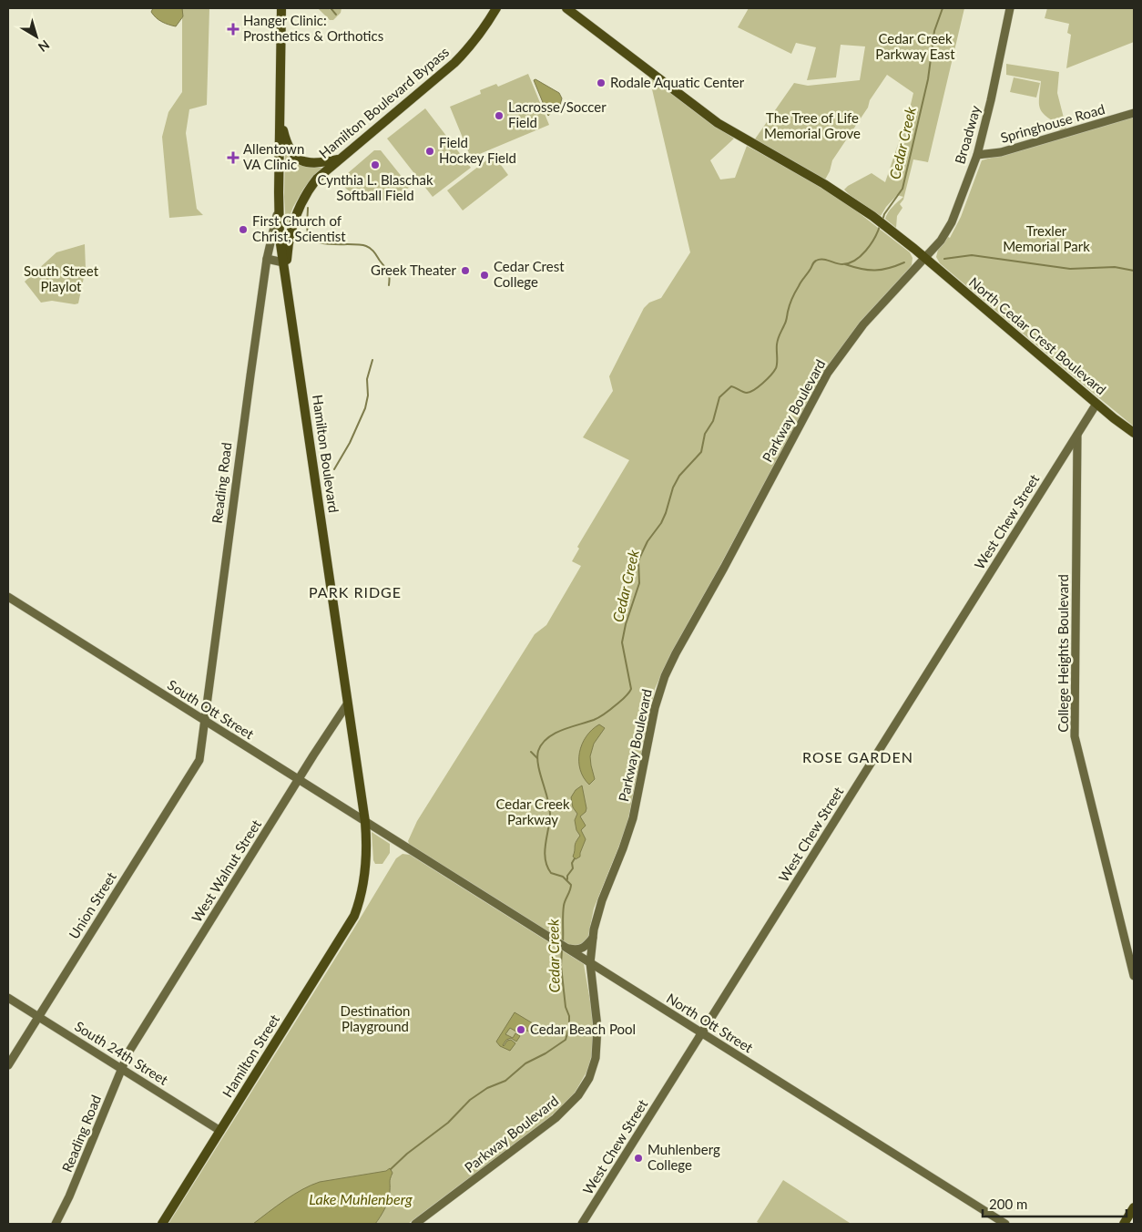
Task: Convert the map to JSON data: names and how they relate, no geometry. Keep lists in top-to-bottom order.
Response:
{
  "streets": {
    "main road": [
      "Hamilton Boulevard Bypass",
      "North Cedar Crest Boulevard",
      "Hamilton Boulevard",
      "Hamilton Street"
    ],
    "street": [
      "Springhouse Road",
      "Broadway",
      "Parkway Boulevard",
      "Reading Road",
      "West Chew Street",
      "College Heights Boulevard",
      "South Ott Street",
      "West Walnut Street",
      "Union Street",
      "North Ott Street",
      "South 24th Street"
    ]
  },
  "crossings": [
    ["Hamilton Boulevard Bypass", "Hamilton Boulevard"],
    ["Springhouse Road", "Broadway"],
    ["Broadway", "North Cedar Crest Boulevard"],
    ["Broadway", "Parkway Boulevard"],
    ["North Cedar Crest Boulevard", "Parkway Boulevard"],
    ["North Cedar Crest Boulevard", "West Chew Street"],
    ["Parkway Boulevard", "North Ott Street"],
    ["Hamilton Boulevard", "Reading Road"],
    ["Hamilton Boulevard", "South Ott Street"],
    ["Hamilton Boulevard", "West Walnut Street"],
    ["Hamilton Boulevard", "Hamilton Street"],
    ["Reading Road", "South Ott Street"],
    ["Reading Road", "West Walnut Street"],
    ["Reading Road", "Union Street"],
    ["Reading Road", "South 24th Street"],
    ["West Chew Street", "College Heights Boulevard"],
    ["West Chew Street", "North Ott Street"],
    ["South Ott Street", "West Walnut Street"],
    ["South Ott Street", "North Ott Street"],
    ["Union Street", "South 24th Street"],
    ["South 24th Street", "Hamilton Street"]
  ],
  "districts": ["PARK RIDGE", "ROSE GARDEN"],
  "water": ["Cedar Creek", "Lake Muhlenberg"],
  "parks": [
    "Cedar Creek Parkway East",
    "The Tree of Life Memorial Grove",
    "Trexler Memorial Park",
    "South Street Playlot",
    "Cedar Creek Parkway",
    "Destination Playground"
  ],
  "places": {
    "health": ["Hanger Clinic: Prosthetics & Orthotics", "Allentown VA Clinic"],
    "other": [
      "Rodale Aquatic Center",
      "Lacrosse/Soccer Field",
      "Field Hockey Field",
      "Cynthia L. Blaschak Softball Field",
      "First Church of Christ, Scientist",
      "Greek Theater",
      "Cedar Crest College",
      "Cedar Beach Pool",
      "Muhlenberg College"
    ]
  },
  "scale_bar": "200 m",
  "north": "bottom right"
}
